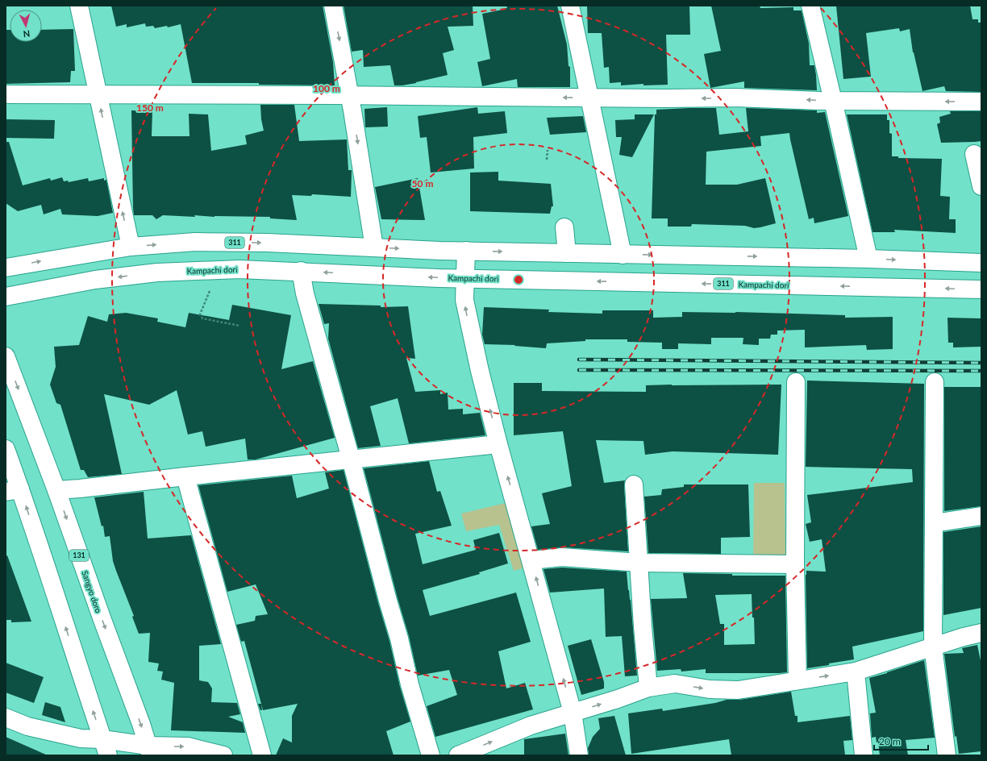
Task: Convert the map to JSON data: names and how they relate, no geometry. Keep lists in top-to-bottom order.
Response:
{
  "streets": {
    "main road": [
      "311",
      "Kampachi dori",
      "131",
      "Sangyo doro"
    ]
  },
  "scale_bar": "20 m",
  "north": "bottom",
  "rings": ["100 m", "150 m", "50 m"]
}
